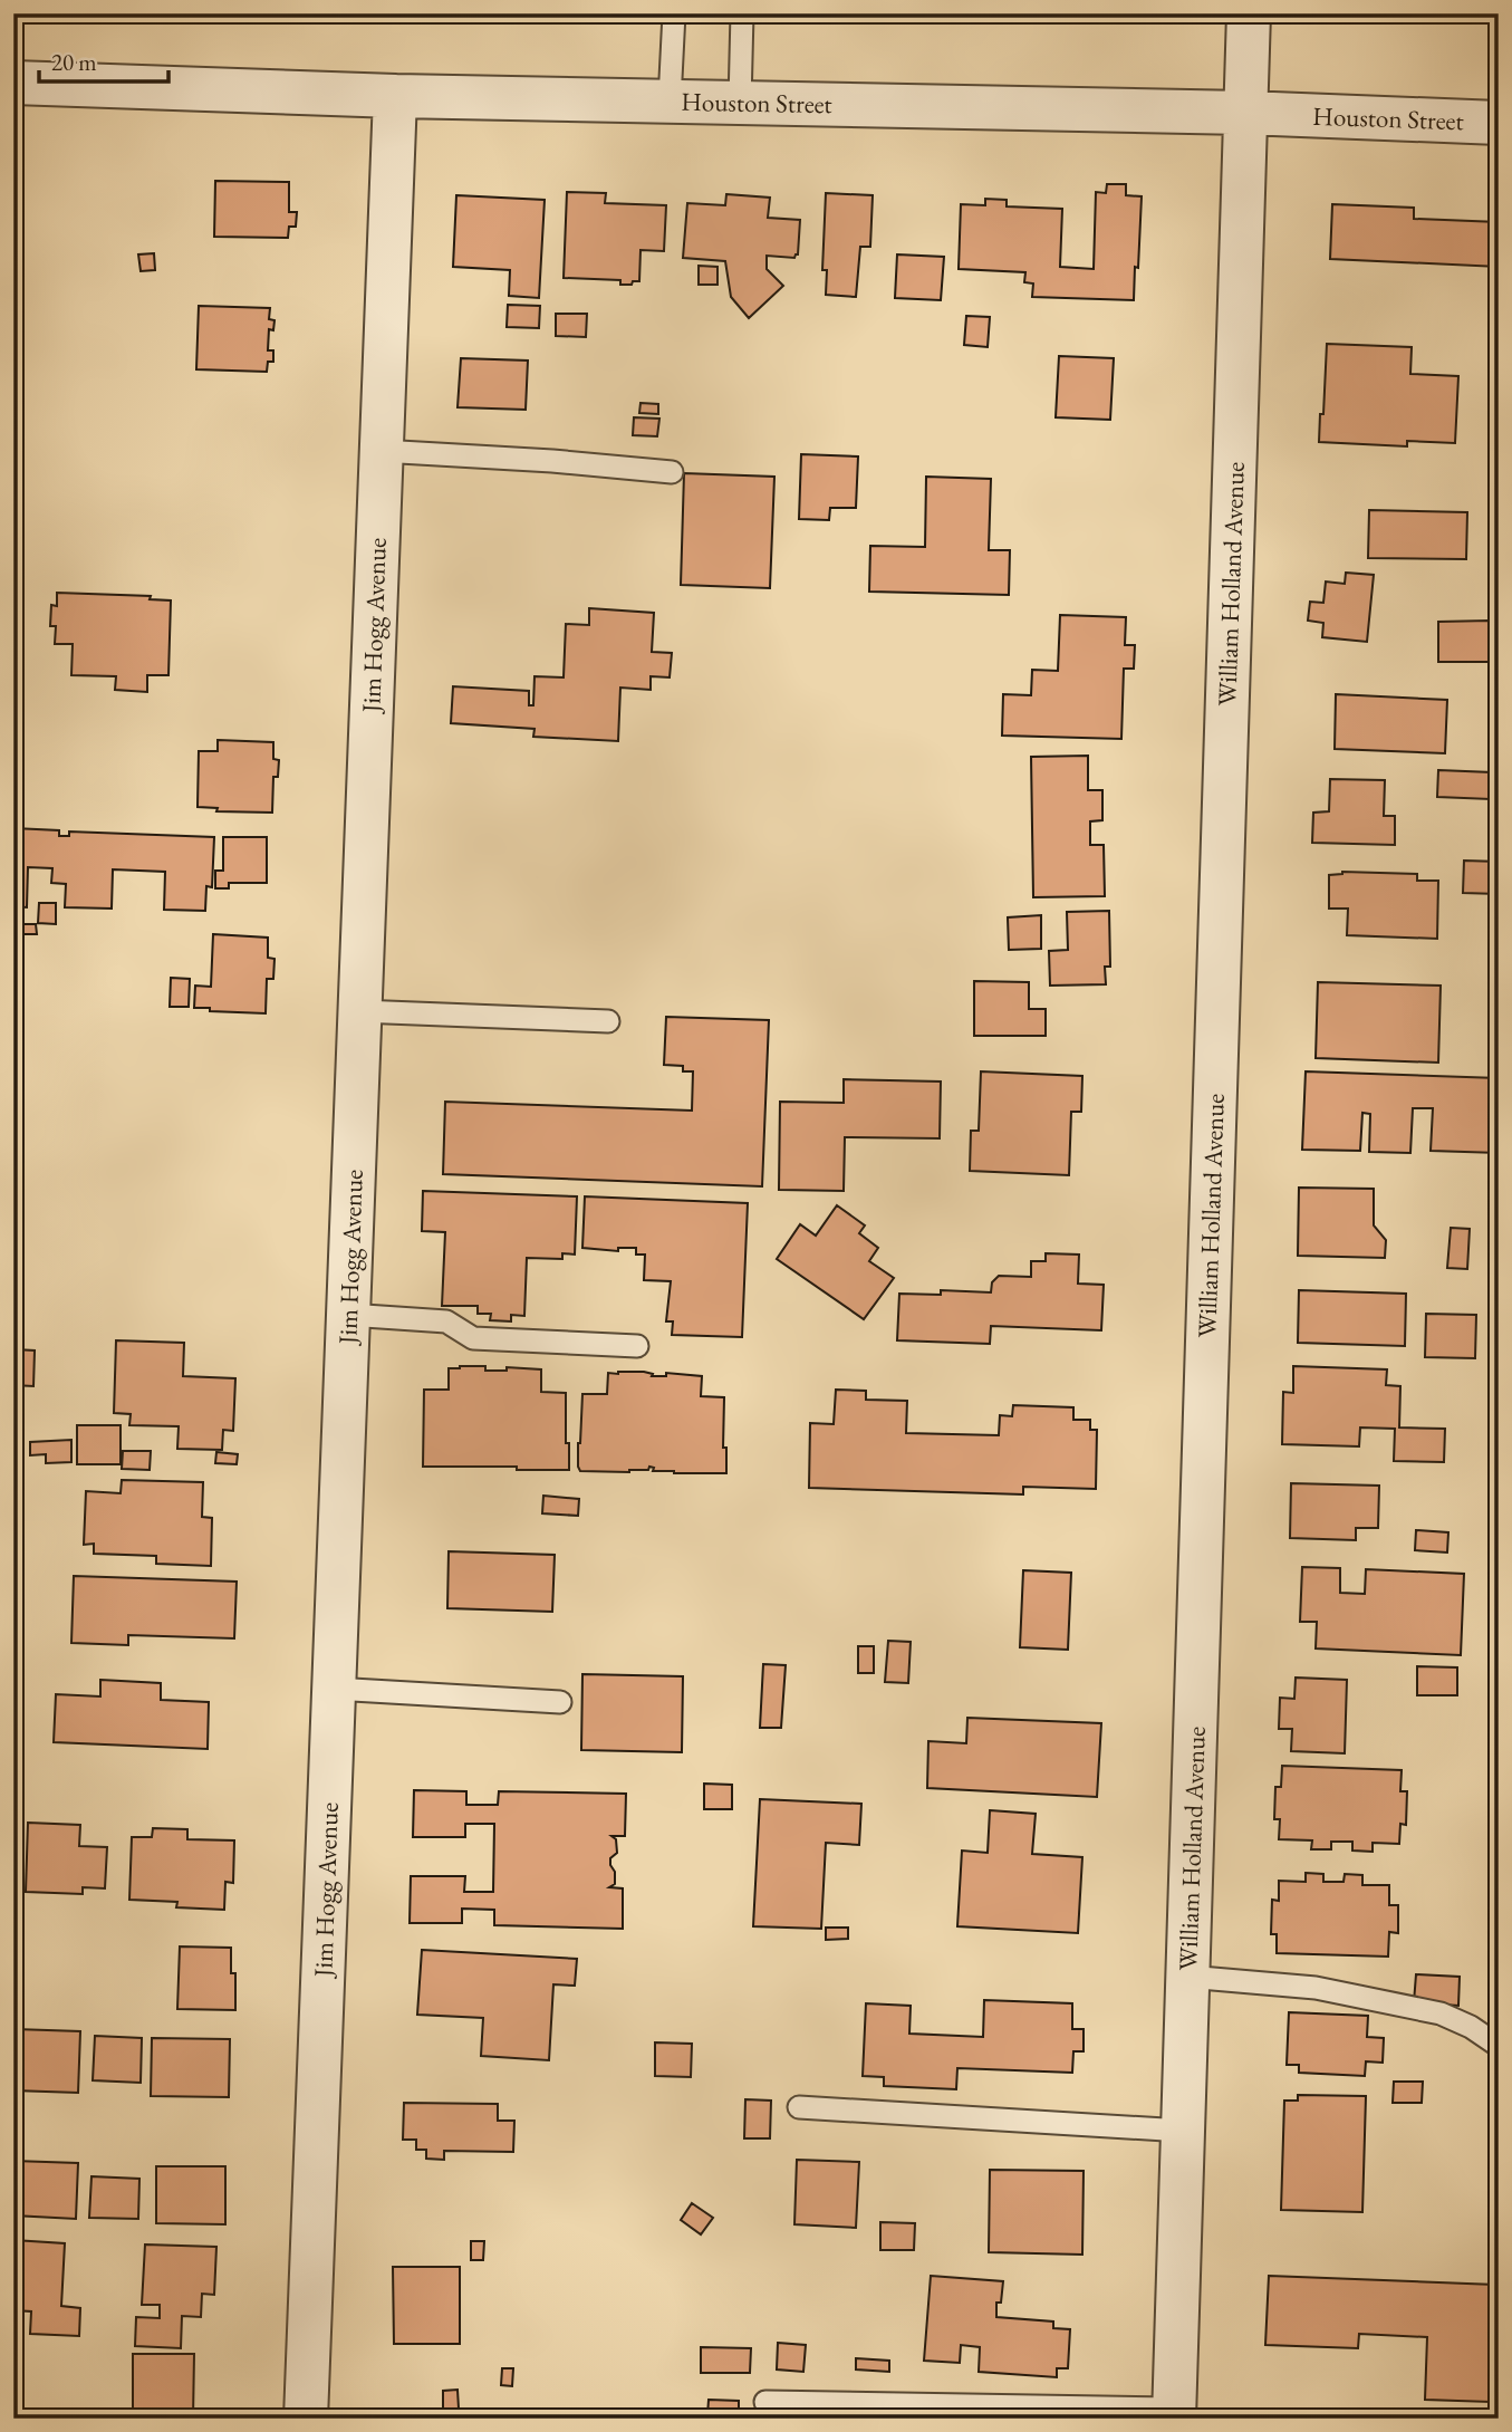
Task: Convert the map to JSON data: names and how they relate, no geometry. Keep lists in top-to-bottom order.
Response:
{
  "streets": {
    "street": ["Houston Street", "William Holland Avenue", "Jim Hogg Avenue"]
  },
  "crossings": [
    ["Houston Street", "William Holland Avenue"],
    ["Houston Street", "Jim Hogg Avenue"]
  ],
  "scale_bar": "20 m"
}
